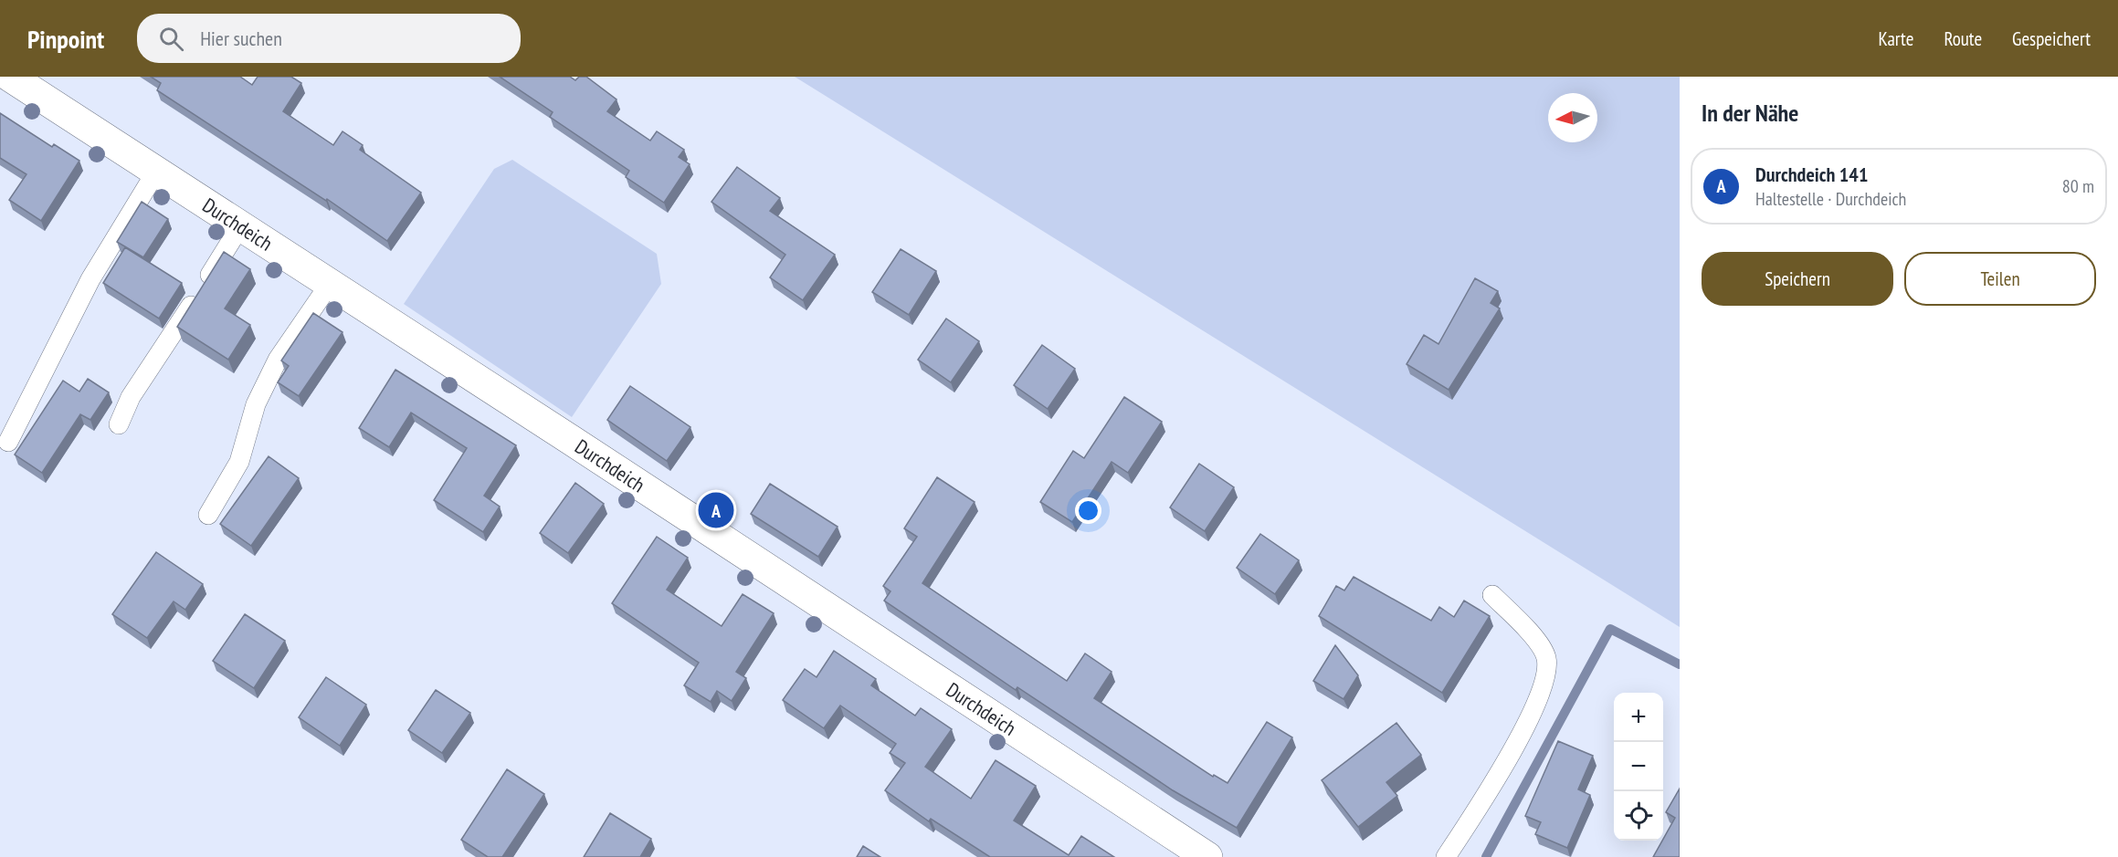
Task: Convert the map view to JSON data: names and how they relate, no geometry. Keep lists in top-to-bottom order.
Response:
{
  "streets": {
    "street": ["Durchdeich"]
  },
  "north": "left",
  "page": {
    "header": "Pinpoint",
    "search": "Hier suchen",
    "nav": ["Karte", "Route", "Gespeichert"],
    "heading": "In der Nähe",
    "list": [
      {
        "mark": "A",
        "name": "Durchdeich 141",
        "note": "Haltestelle · Durchdeich",
        "value": "80 m"
      }
    ],
    "buttons": ["Speichern", "Teilen"],
    "pins": "A",
    "map_buttons": ["+", "−"]
  }
}
